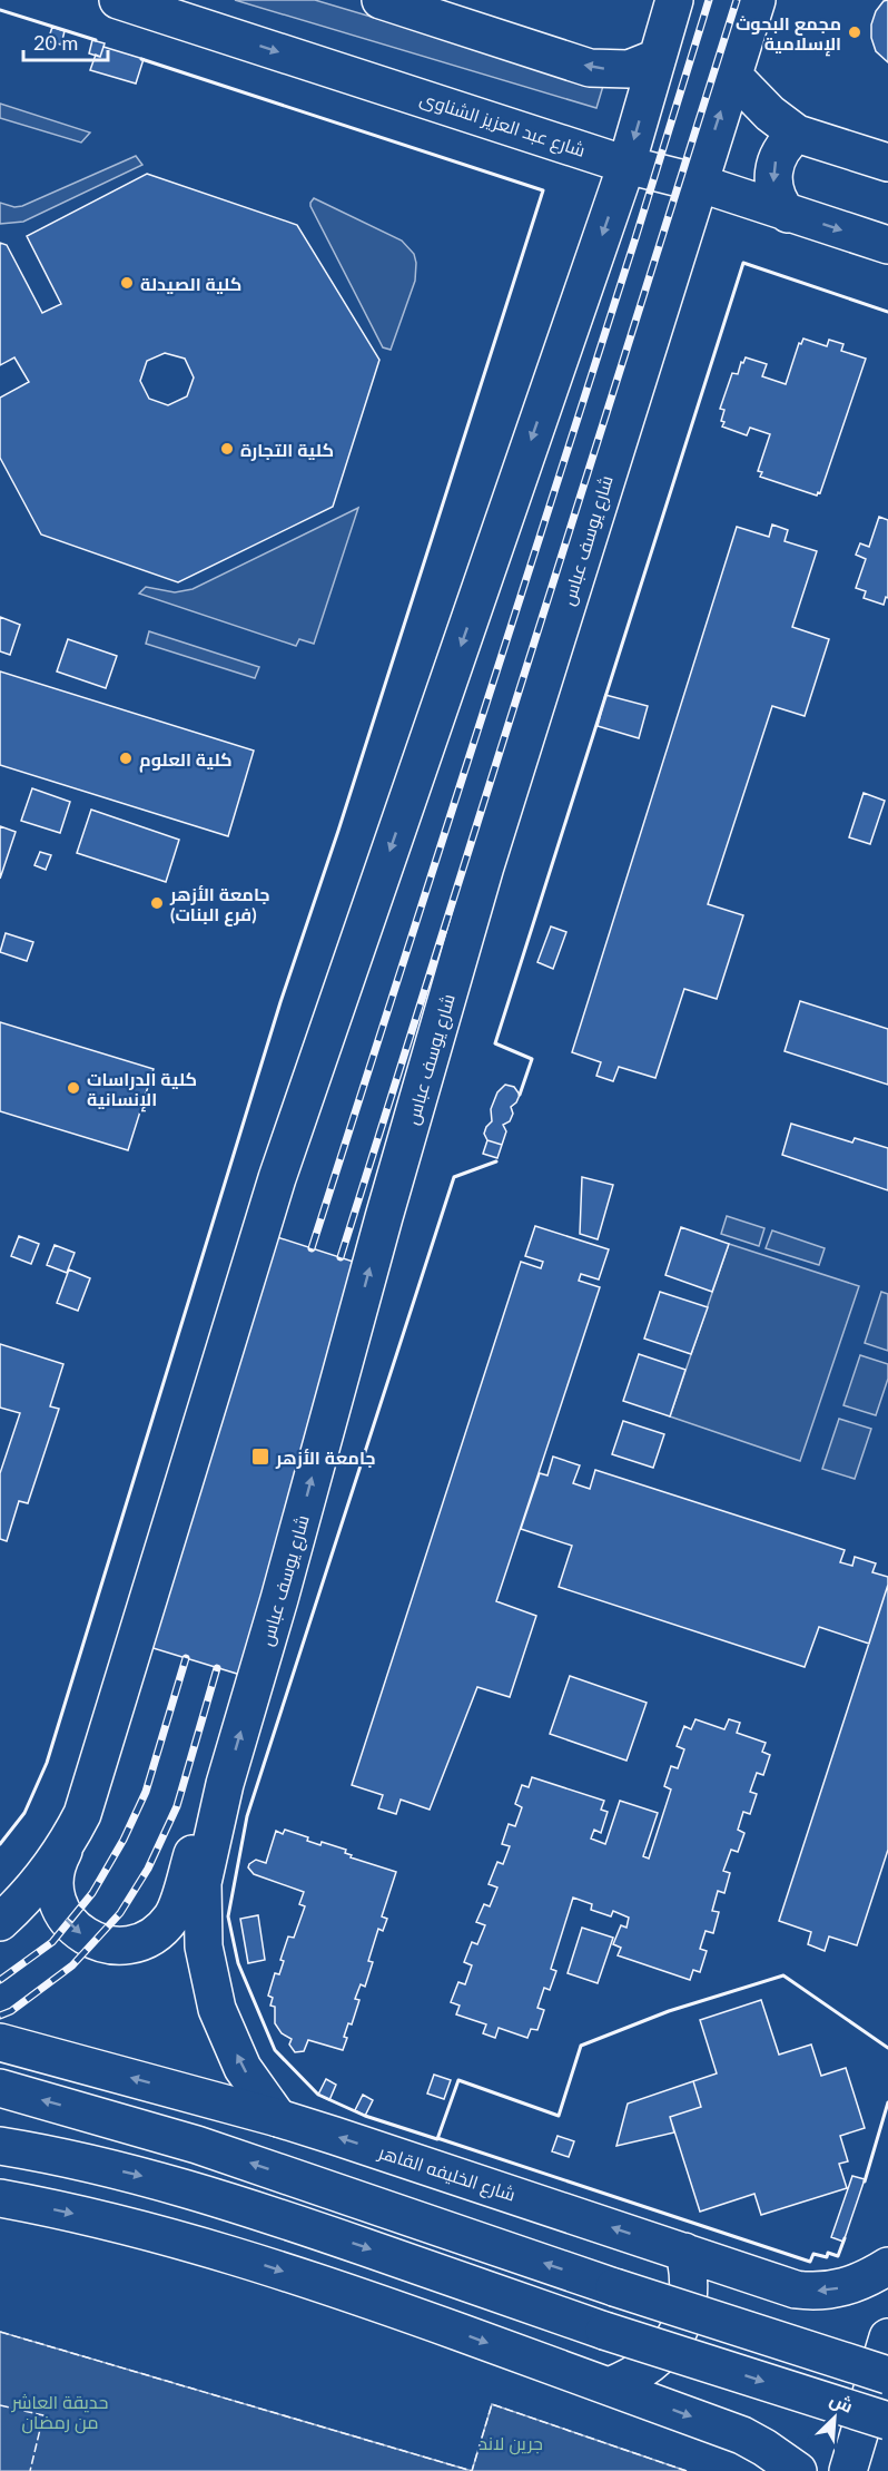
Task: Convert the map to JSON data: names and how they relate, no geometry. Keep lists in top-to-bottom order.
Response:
{
  "streets": {
    "main road": ["شارع عبد العزيز الشناوى", "شارع يوسف عباس", "شارع الخليفه القاهر"]
  },
  "crossings": [
    ["شارع عبد العزيز الشناوى", "شارع يوسف عباس"],
    ["شارع يوسف عباس", "شارع الخليفه القاهر"]
  ],
  "parks": ["حديقة العاشر من رمضان", "جرين لاند"],
  "places": {
    "other": [
      "مجمع البحوث الإسلامية",
      "كلية الصيدلة",
      "كلية التجارة",
      "كلية العلوم",
      "جامعة الأزهر (فرع البنات)",
      "كلية الدراسات الإنسانية"
    ],
    "transit": ["جامعة الأزهر"]
  },
  "scale_bar": "20 m",
  "north": "top right"
}
